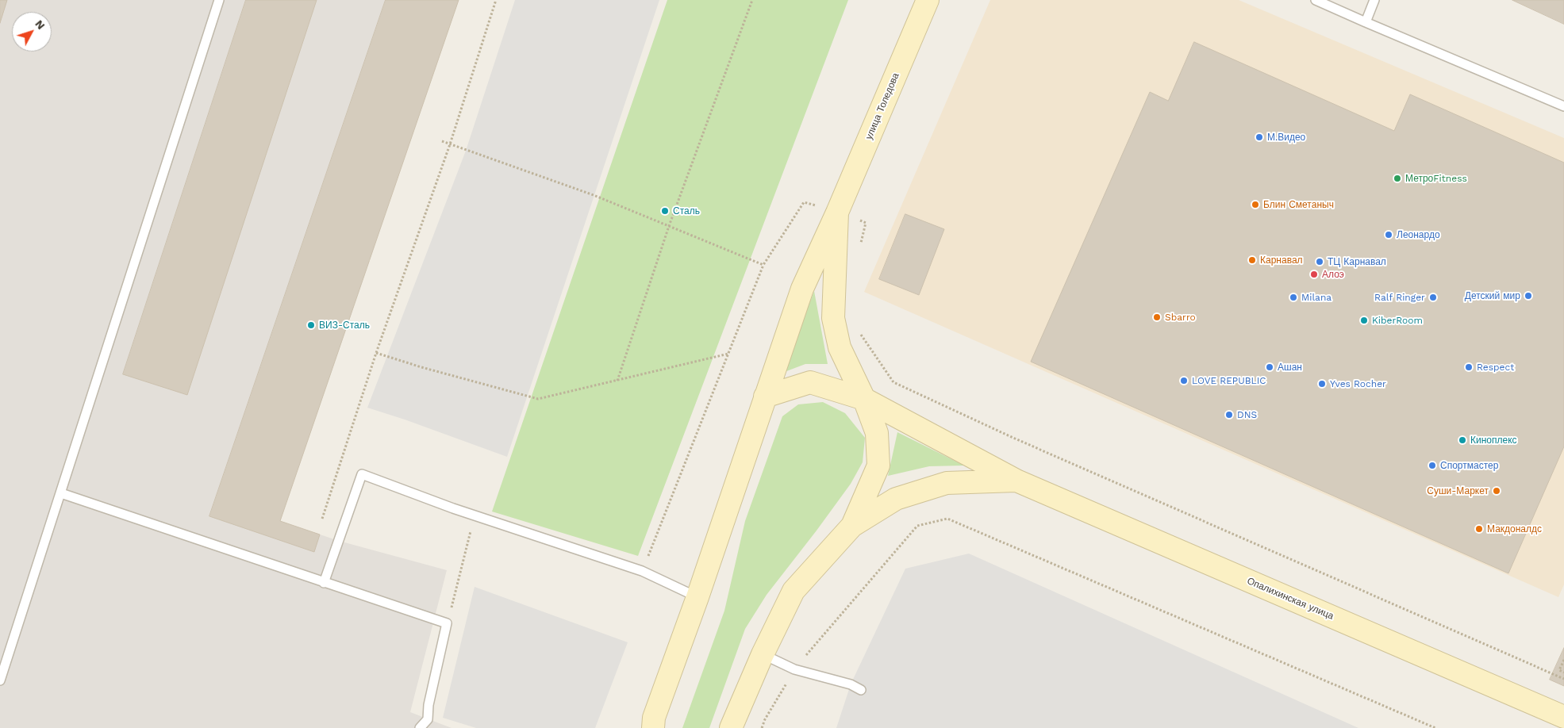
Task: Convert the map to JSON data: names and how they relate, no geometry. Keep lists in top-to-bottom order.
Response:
{
  "streets": {
    "street": ["улица Толедова", "Опалихинская улица"]
  },
  "crossings": [
    ["улица Толедова", "Опалихинская улица"]
  ],
  "places": [
    "М.Видео",
    "МетроFitness",
    "Блин Сметаныч",
    "Сталь",
    "Леонардо",
    "Карнавал",
    "ТЦ Карнавал",
    "Алоэ",
    "Детский мир",
    "Milana",
    "Ralf Ringer",
    "Sbarro",
    "KiberRoom",
    "ВИЗ-Сталь",
    "Ашан",
    "Respect",
    "LOVE REPUBLIC",
    "Yves Rocher",
    "DNS",
    "Киноплекс",
    "Спортмастер",
    "Суши-Маркет",
    "Макдоналдс"
  ],
  "north": "top right"
}
